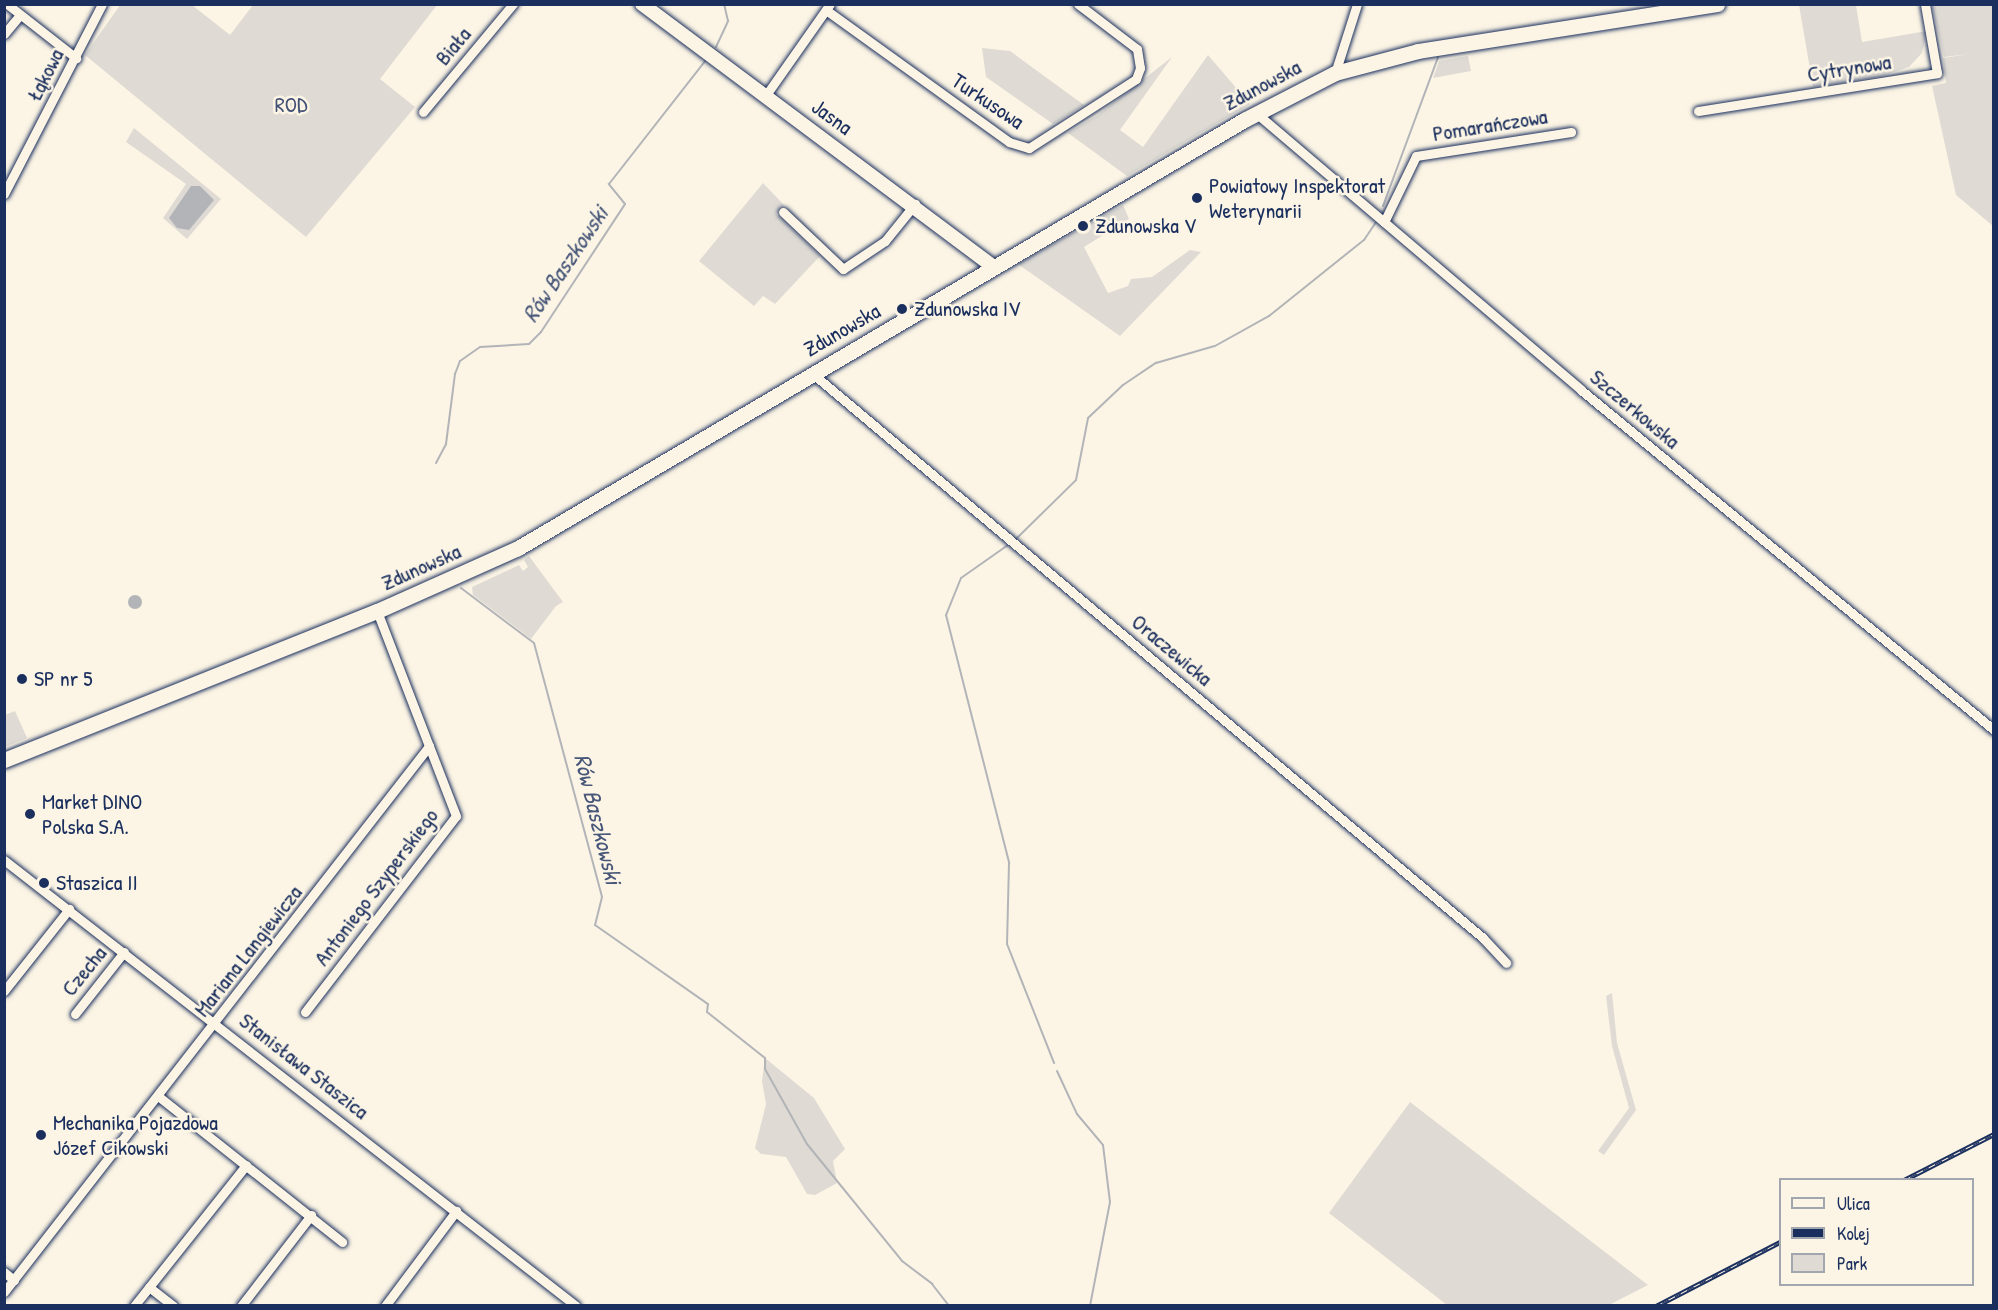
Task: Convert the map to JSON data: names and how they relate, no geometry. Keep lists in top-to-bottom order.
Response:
{
  "streets": {
    "main road": ["Zdunowska"],
    "street": [
      "Biała",
      "Cytrynowa",
      "Łąkowa",
      "Turkusowa",
      "Jasna",
      "Pomarańczowa",
      "Szczerkowska",
      "Oraczewicka",
      "Antoniego Szyperskiego",
      "Mariana Langiewicza",
      "Czecha",
      "Stanisława Staszica"
    ]
  },
  "crossings": [
    ["Zdunowska", "Jasna"],
    ["Zdunowska", "Szczerkowska"],
    ["Zdunowska", "Oraczewicka"],
    ["Pomarańczowa", "Szczerkowska"],
    ["Antoniego Szyperskiego", "Mariana Langiewicza"],
    ["Mariana Langiewicza", "Stanisława Staszica"],
    ["Czecha", "Stanisława Staszica"]
  ],
  "water": ["Rów Baszkowski"],
  "parks": ["ROD"],
  "places": [
    "Powiatowy Inspektorat Weterynarii",
    "Zdunowska V",
    "Zdunowska IV",
    "SP nr 5",
    "Market DINO Polska S.A.",
    "Staszica II",
    "Mechanika Pojazdowa Józef Cikowski"
  ],
  "legend": ["Ulica", "Kolej", "Park"]
}
